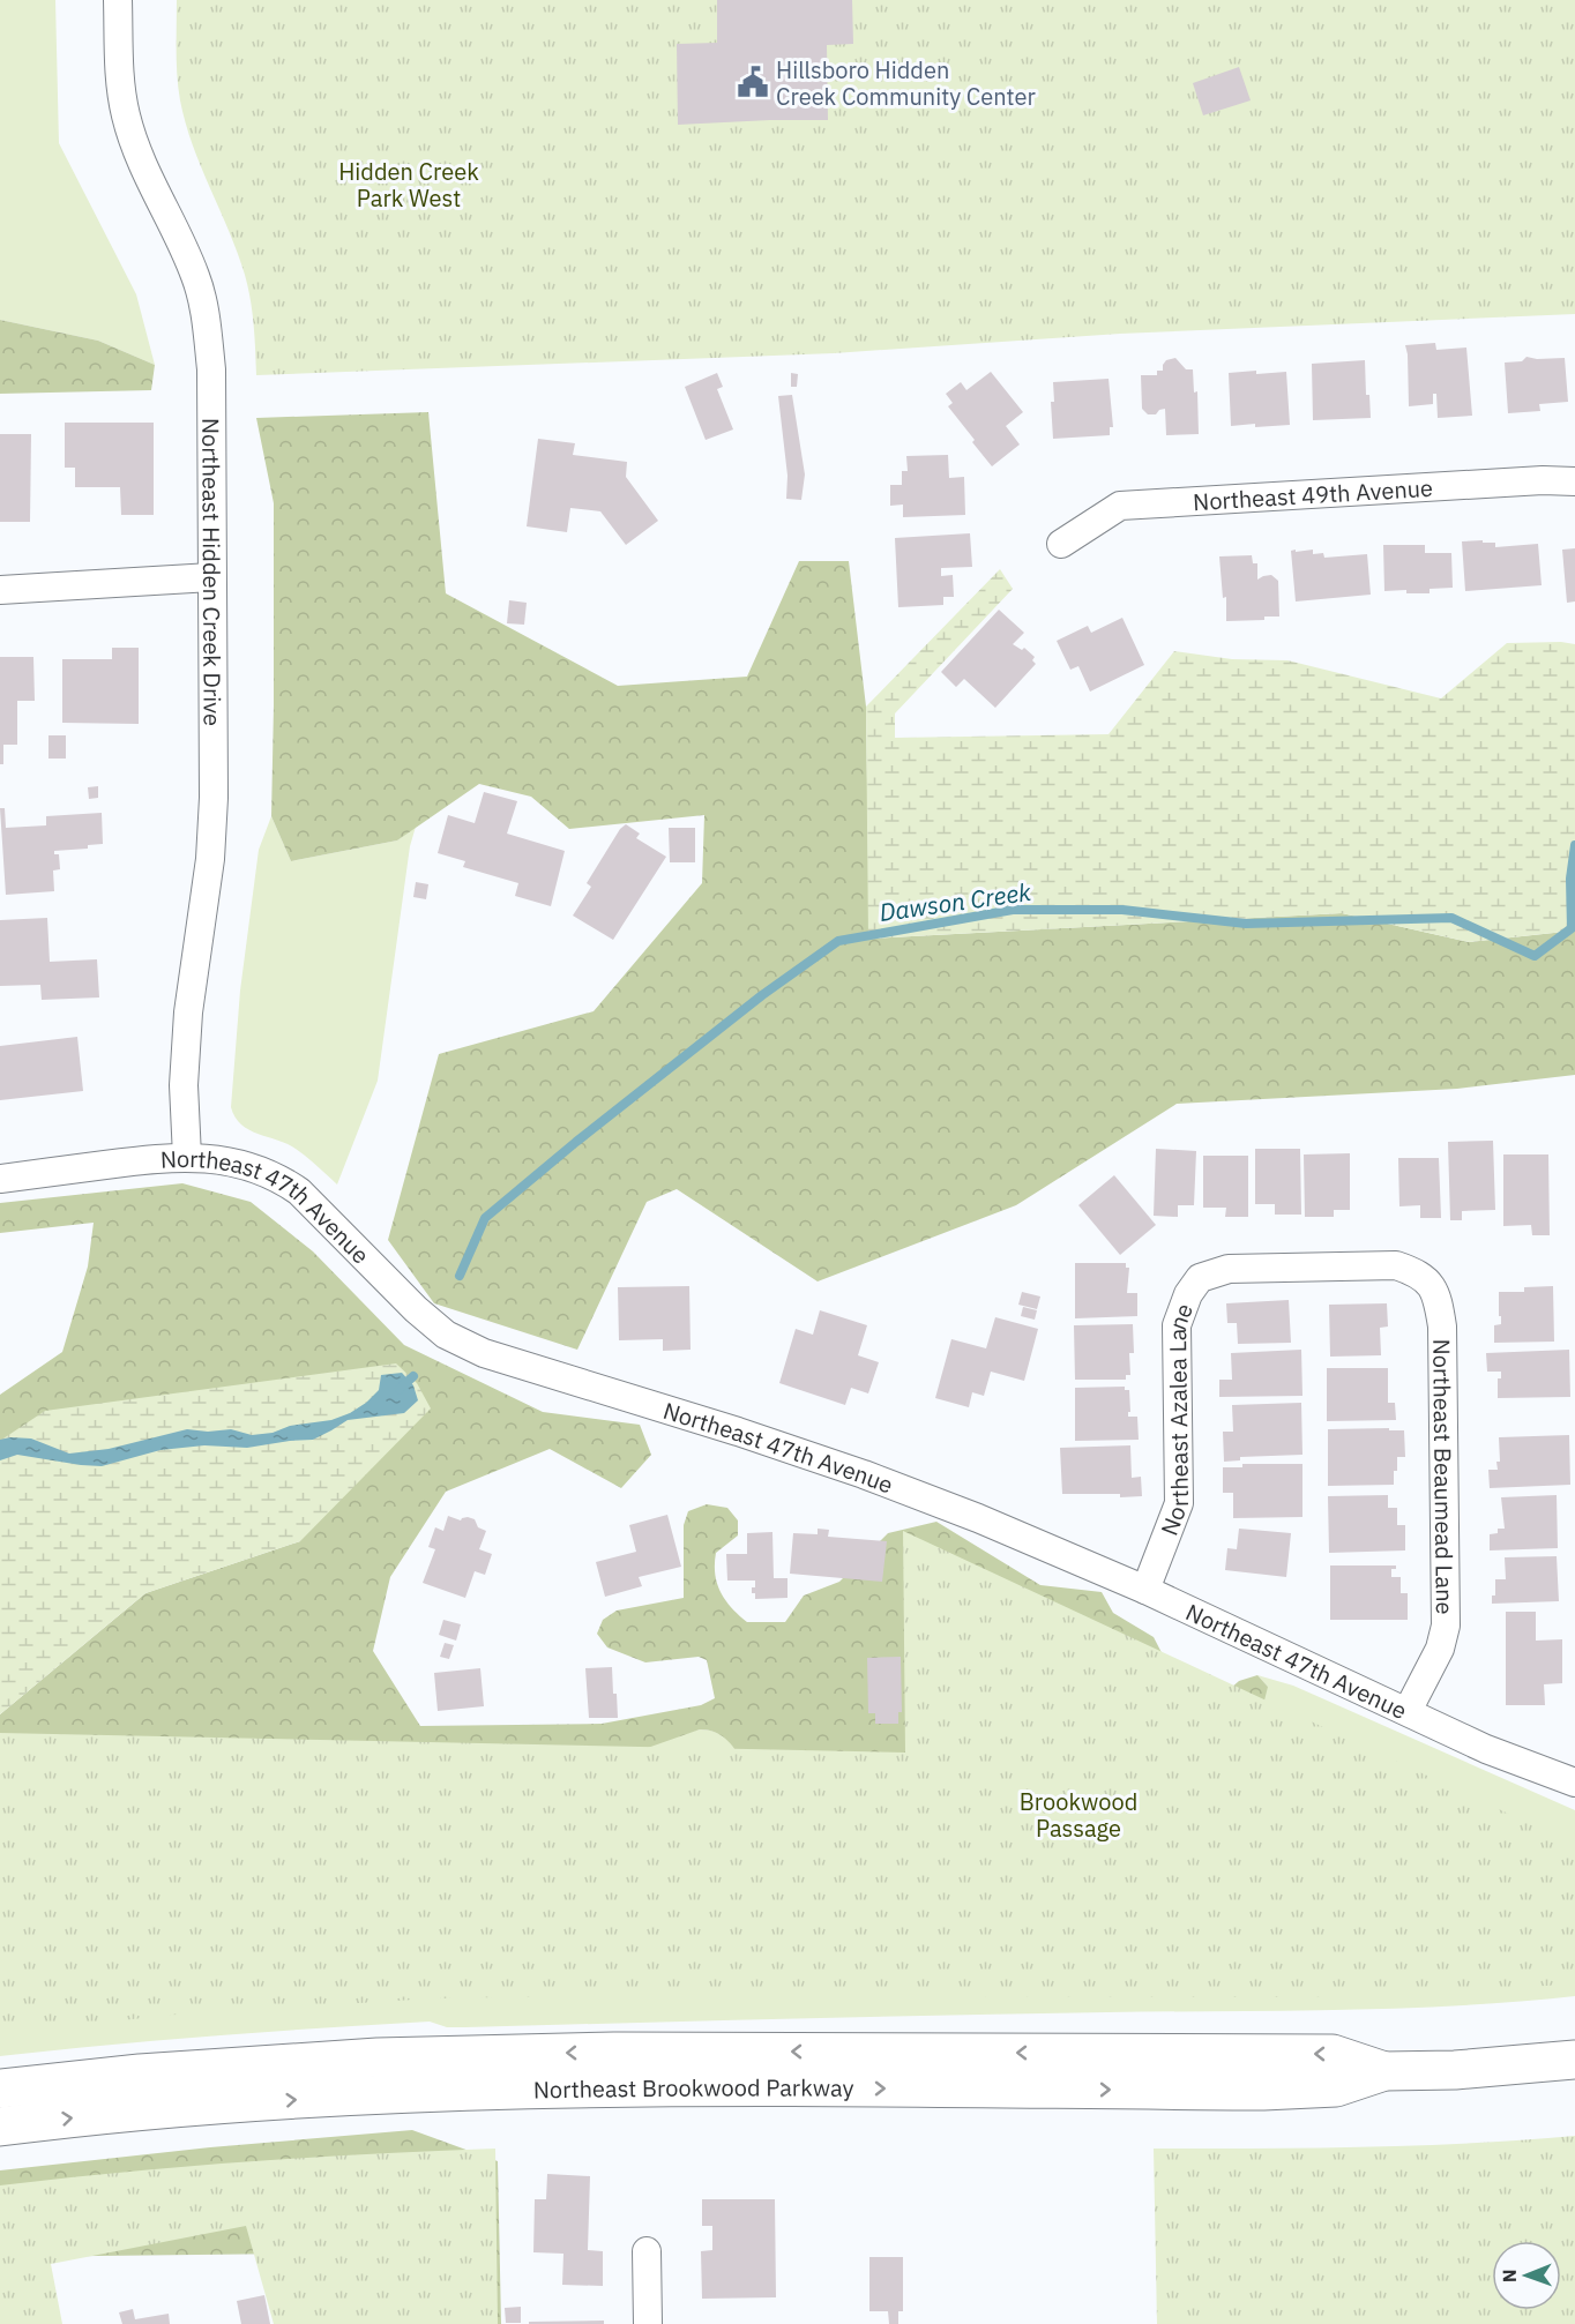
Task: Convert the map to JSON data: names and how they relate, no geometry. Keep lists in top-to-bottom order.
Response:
{
  "streets": {
    "main road": ["Northeast Brookwood Parkway"],
    "street": [
      "Northeast 49th Avenue",
      "Northeast Hidden Creek Drive",
      "Northeast 47th Avenue",
      "Northeast Azalea Lane",
      "Northeast Beaumead Lane"
    ]
  },
  "crossings": [
    ["Northeast Hidden Creek Drive", "Northeast 47th Avenue"],
    ["Northeast 47th Avenue", "Northeast Azalea Lane"],
    ["Northeast 47th Avenue", "Northeast Beaumead Lane"],
    ["Northeast Azalea Lane", "Northeast Beaumead Lane"]
  ],
  "water": ["Dawson Creek"],
  "parks": ["Hidden Creek Park West", "Brookwood Passage"],
  "places": {
    "public building": ["Hillsboro Hidden Creek Community Center"]
  },
  "north": "left"
}
